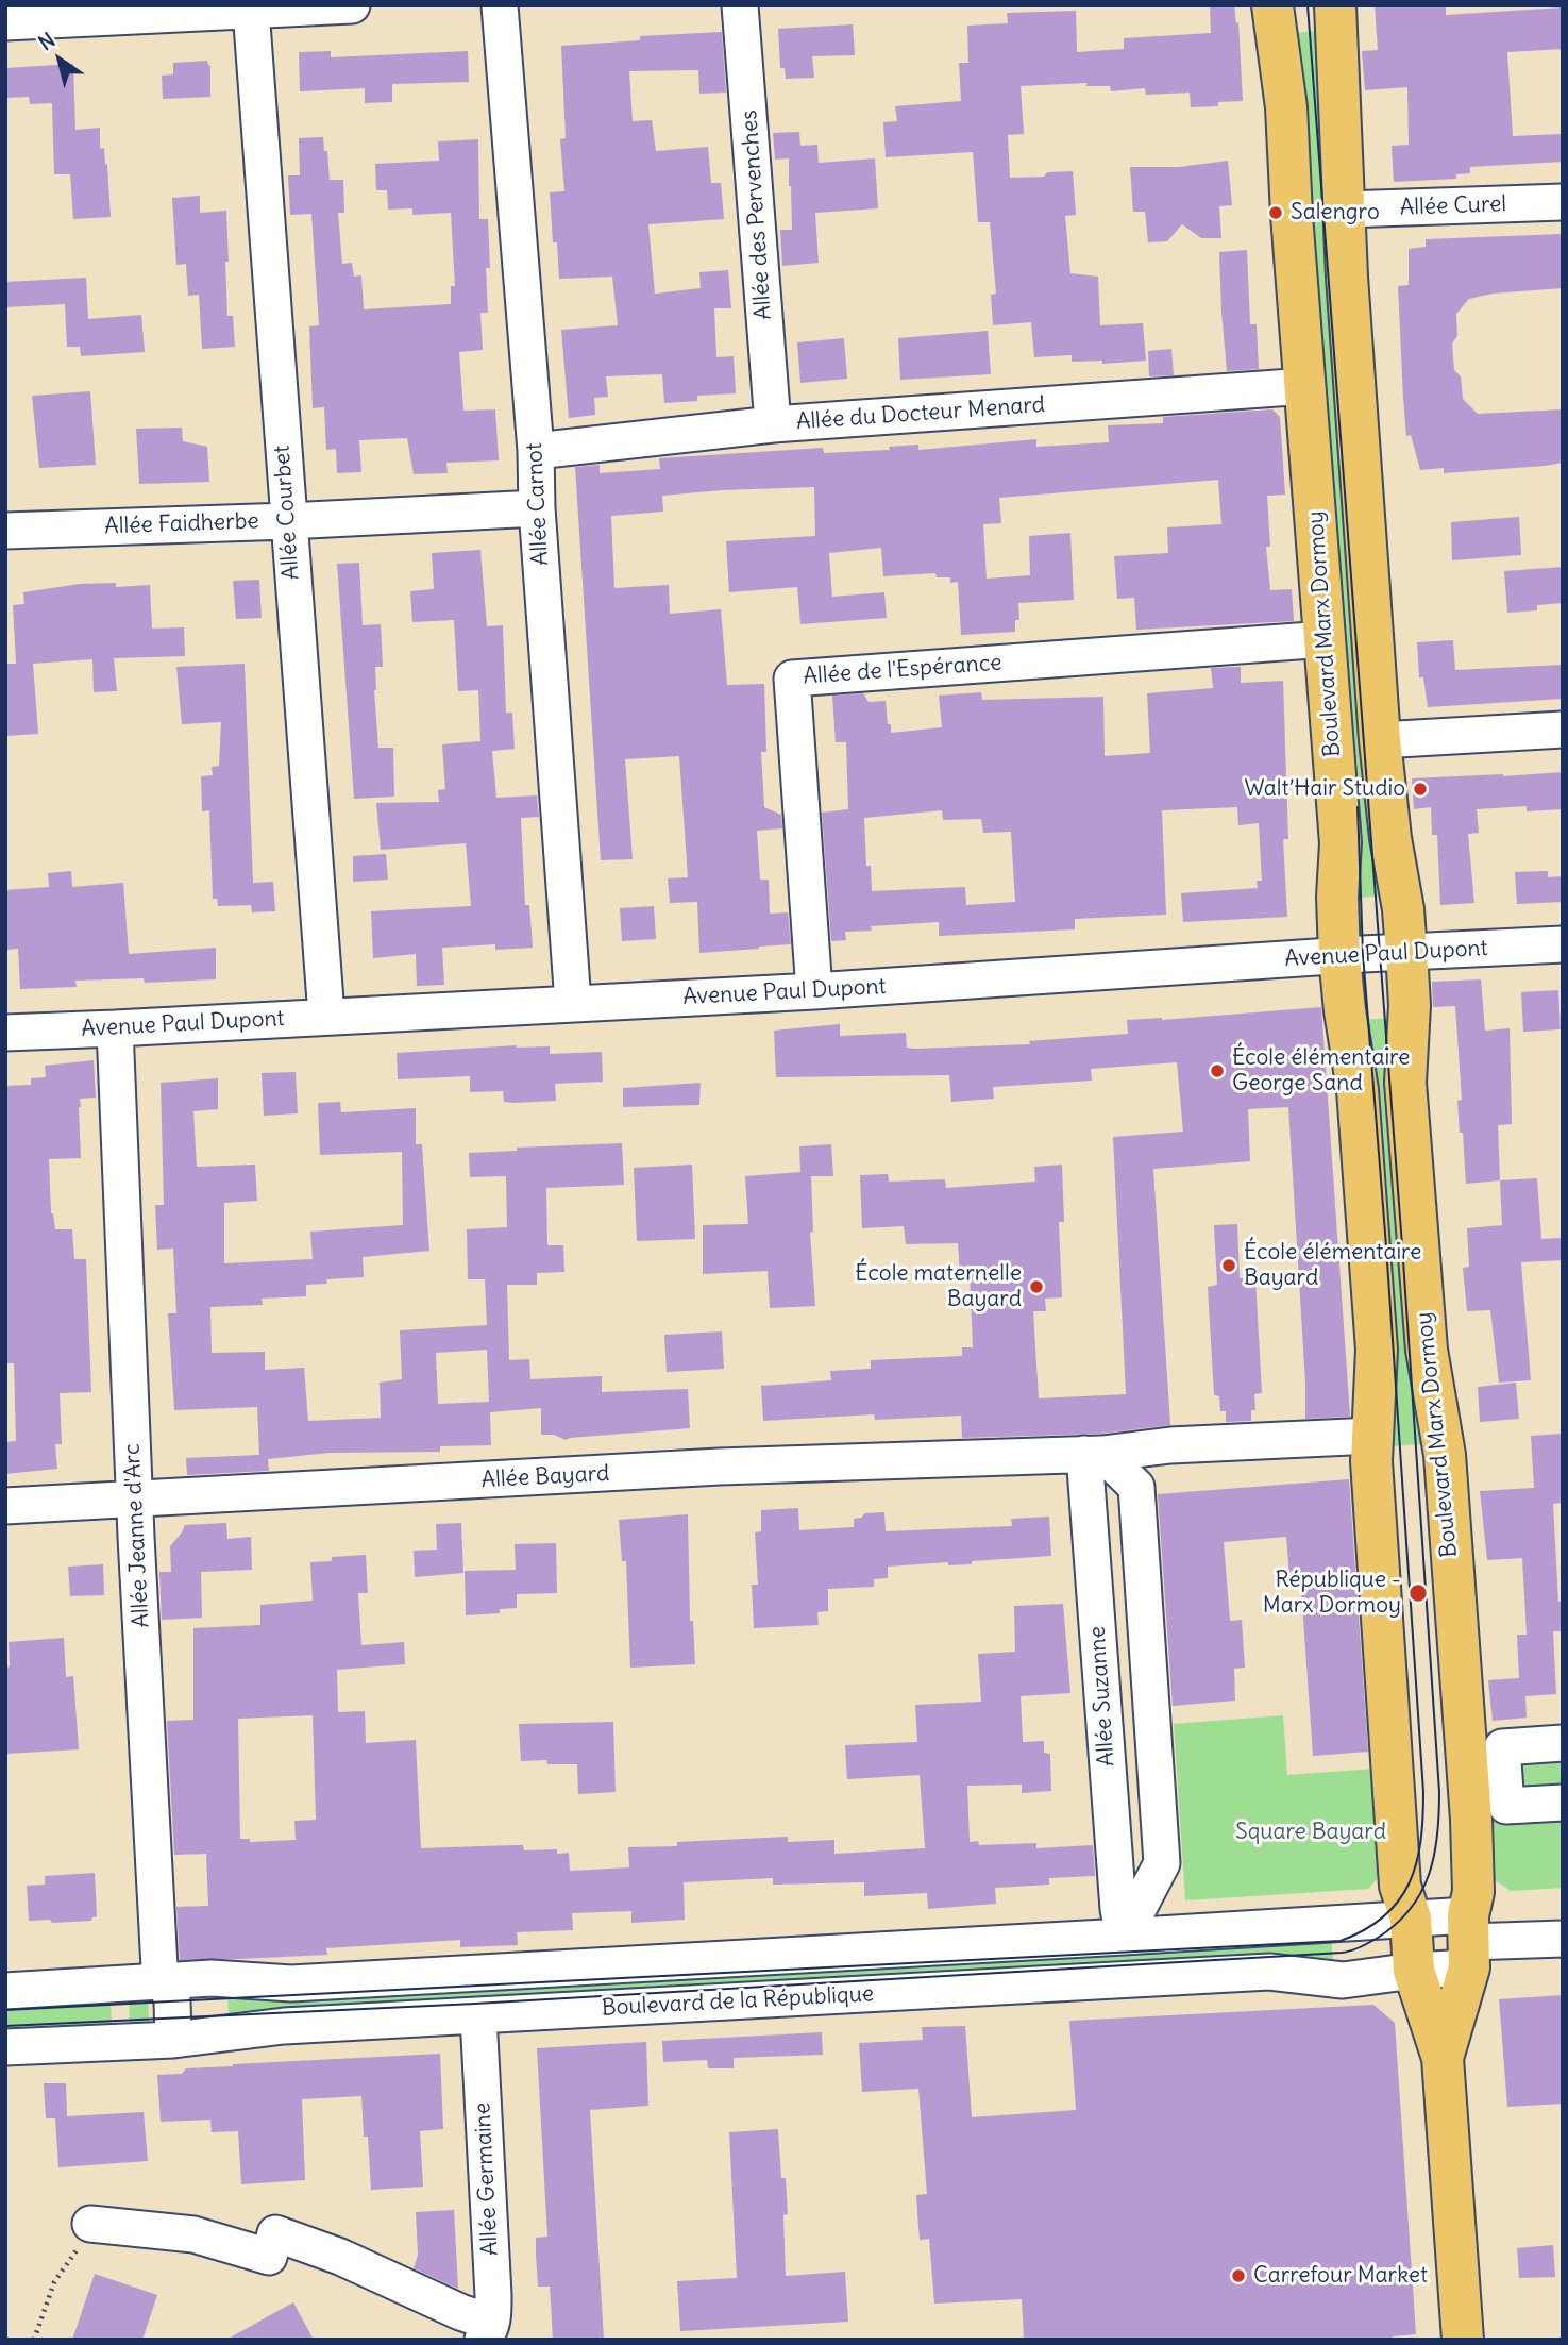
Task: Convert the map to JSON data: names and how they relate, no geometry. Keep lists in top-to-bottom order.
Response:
{
  "streets": {
    "main road": ["Boulevard Marx Dormoy"],
    "street": [
      "Allée Curel",
      "Allée des Pervenches",
      "Allée du Docteur Menard",
      "Allée Carnot",
      "Allée Courbet",
      "Allée Faidherbe",
      "Allée de l'Espérance",
      "Avenue Paul Dupont",
      "Allée Bayard",
      "Allée Jeanne d'Arc",
      "Allée Suzanne",
      "Boulevard de la République",
      "Allée Germaine"
    ]
  },
  "crossings": [
    ["Allée Curel", "Boulevard Marx Dormoy"],
    ["Allée des Pervenches", "Allée du Docteur Menard"],
    ["Allée du Docteur Menard", "Allée Carnot"],
    ["Allée du Docteur Menard", "Boulevard Marx Dormoy"],
    ["Allée Carnot", "Allée Faidherbe"],
    ["Allée Carnot", "Avenue Paul Dupont"],
    ["Allée Courbet", "Allée Faidherbe"],
    ["Allée Courbet", "Avenue Paul Dupont"],
    ["Boulevard Marx Dormoy", "Allée de l'Espérance"],
    ["Boulevard Marx Dormoy", "Avenue Paul Dupont"],
    ["Boulevard Marx Dormoy", "Allée Bayard"],
    ["Boulevard Marx Dormoy", "Boulevard de la République"],
    ["Allée de l'Espérance", "Avenue Paul Dupont"],
    ["Avenue Paul Dupont", "Allée Jeanne d'Arc"],
    ["Allée Bayard", "Allée Jeanne d'Arc"],
    ["Allée Bayard", "Allée Suzanne"],
    ["Allée Jeanne d'Arc", "Boulevard de la République"],
    ["Allée Suzanne", "Boulevard de la République"],
    ["Boulevard de la République", "Allée Germaine"]
  ],
  "parks": ["Square Bayard"],
  "places": [
    "Salengro",
    "Walt’Hair Studio",
    "École élémentaire George Sand",
    "École élémentaire Bayard",
    "École maternelle Bayard",
    "République - Marx Dormoy",
    "Carrefour Market"
  ],
  "north": "top left"
}
